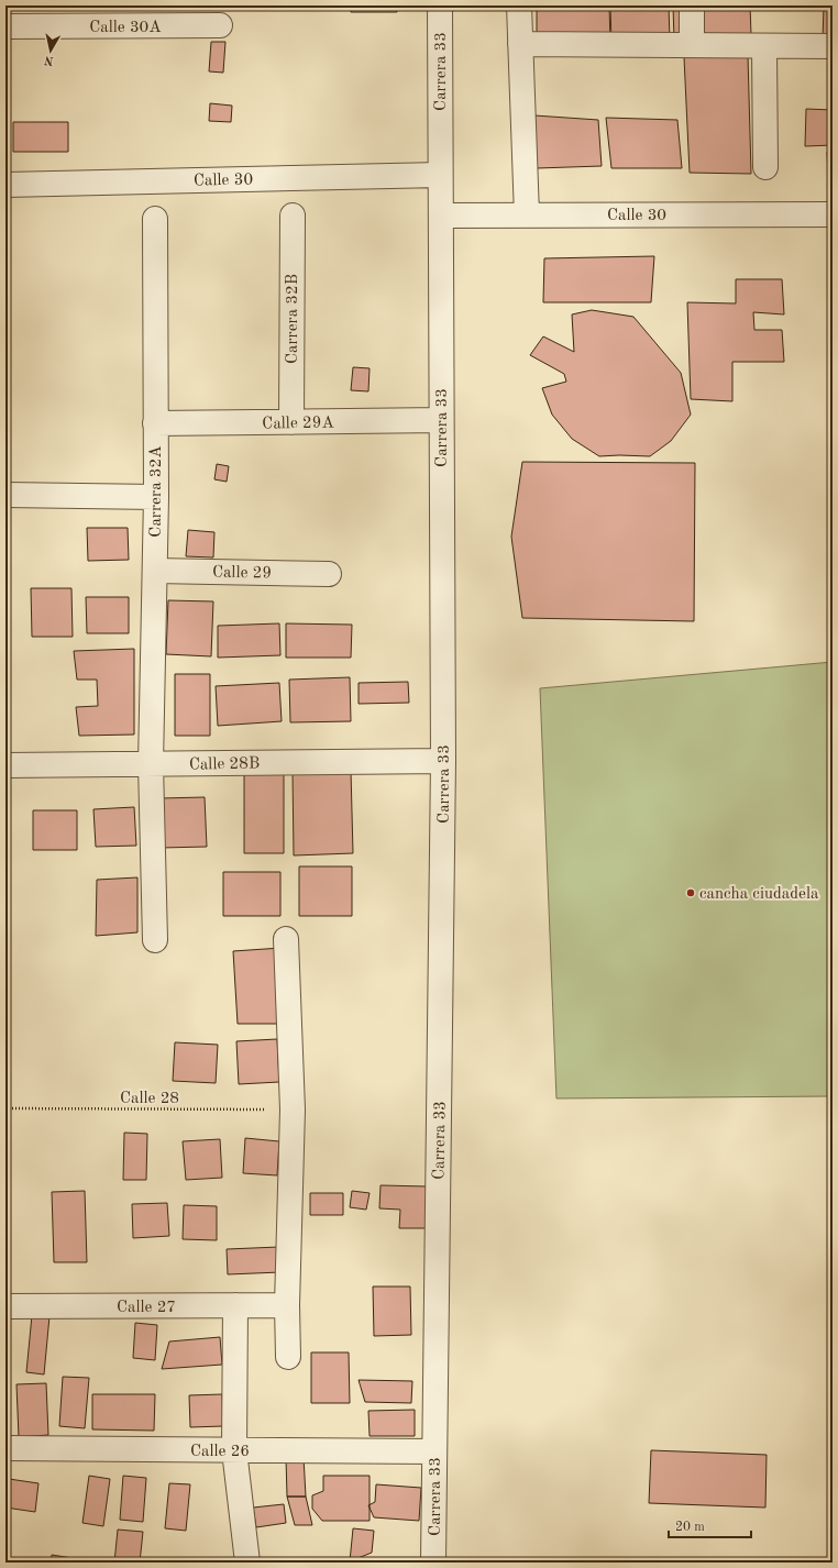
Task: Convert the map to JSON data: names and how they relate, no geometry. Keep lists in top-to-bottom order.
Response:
{
  "streets": {
    "street": [
      "Calle 30A",
      "Carrera 33",
      "Calle 30",
      "Carrera 32B",
      "Calle 29A",
      "Carrera 32A",
      "Calle 29",
      "Calle 28B",
      "Calle 27",
      "Calle 26"
    ],
    "path": ["Calle 28"]
  },
  "crossings": [
    ["Carrera 33", "Calle 30"],
    ["Carrera 33", "Calle 29A"],
    ["Carrera 33", "Calle 28B"],
    ["Carrera 33", "Calle 26"],
    ["Carrera 32B", "Calle 29A"],
    ["Calle 29A", "Carrera 32A"],
    ["Carrera 32A", "Calle 29"],
    ["Carrera 32A", "Calle 28B"]
  ],
  "places": ["cancha ciudadela"],
  "scale_bar": "20 m",
  "north": "bottom"
}
